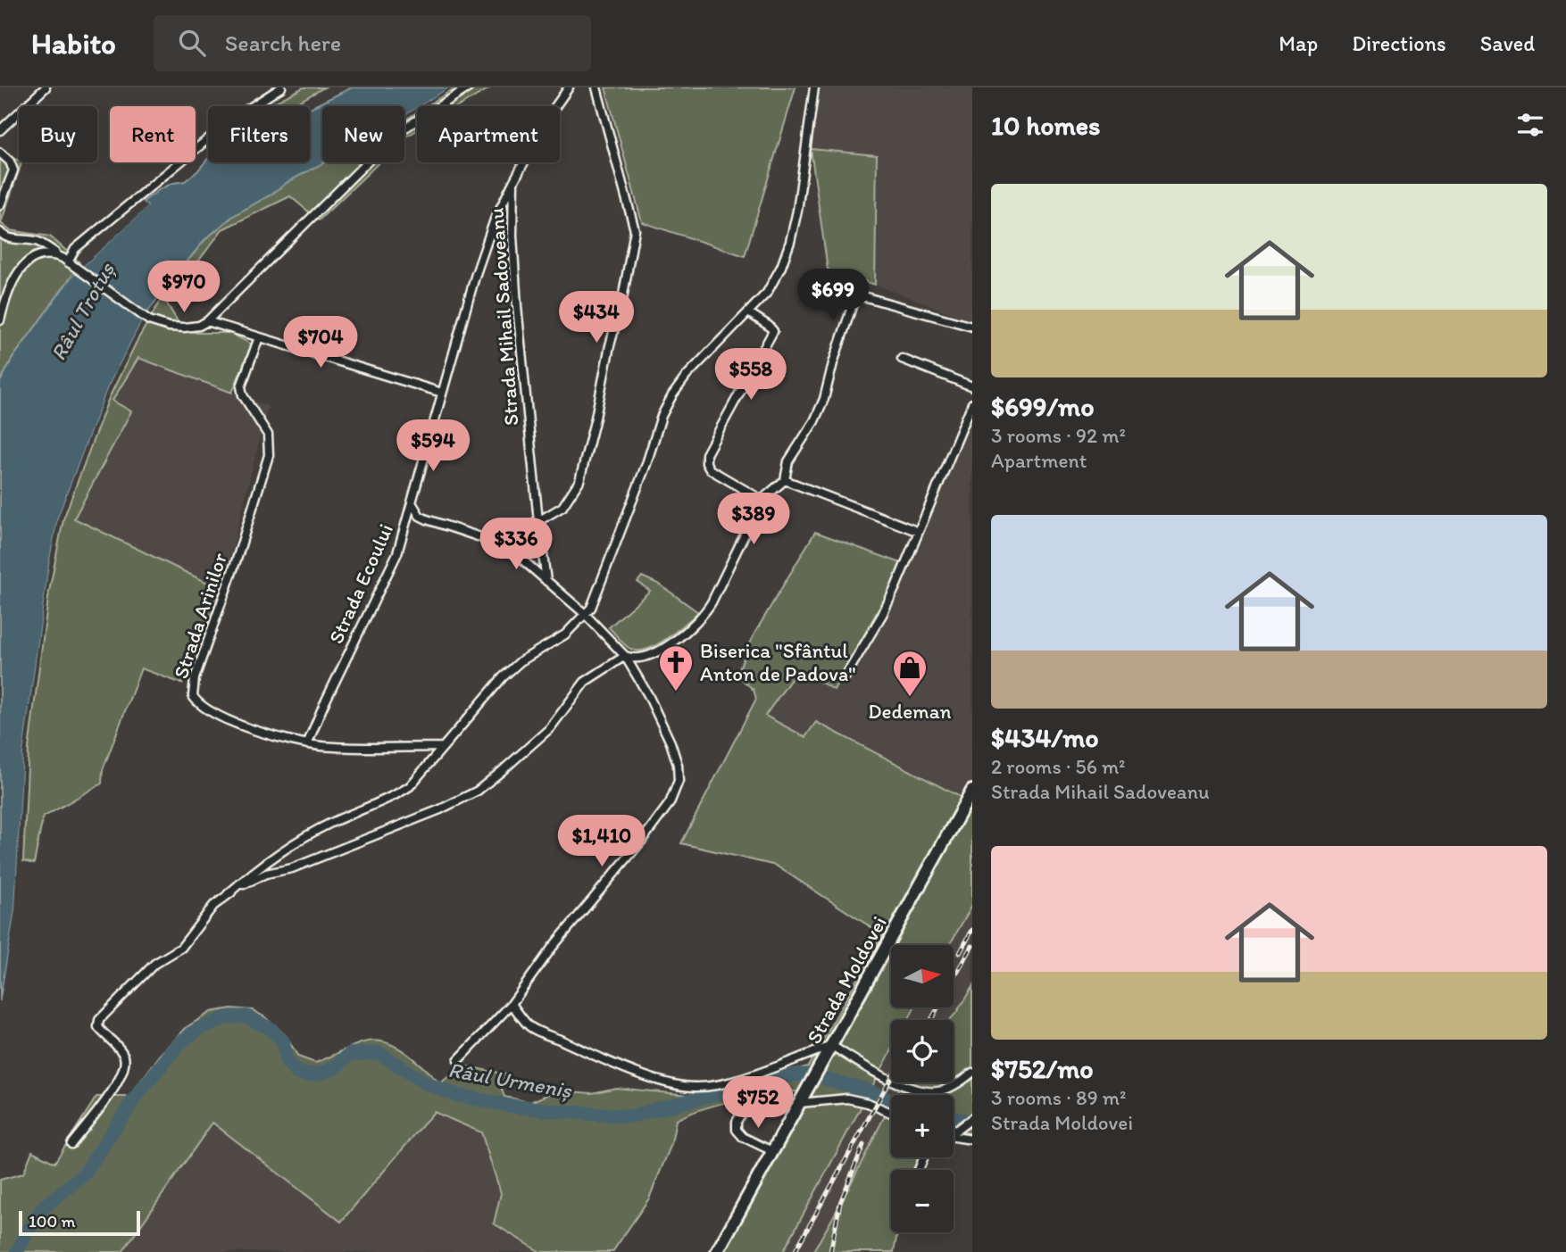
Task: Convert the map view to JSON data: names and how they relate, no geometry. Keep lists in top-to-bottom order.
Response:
{
  "streets": {
    "main road": ["Strada Moldovei"],
    "street": ["Strada Mihail Sadoveanu", "Strada Ecoului", "Strada Arinilor"]
  },
  "crossings": [
    ["Strada Mihail Sadoveanu", "Strada Ecoului"],
    ["Strada Ecoului", "Strada Arinilor"]
  ],
  "water": ["Râul Trotuș", "Râul Urmeniș"],
  "places": {
    "church": ["Biserica \"Sfântul Anton de Padova\""],
    "shop": ["Dedeman"]
  },
  "scale_bar": "100 m",
  "north": "right",
  "page": {
    "header": "Habito",
    "search": "Search here",
    "nav": ["Map", "Directions", "Saved"],
    "heading": "10 homes",
    "chip": [
      "Buy",
      "Rent",
      "Filters",
      "New",
      "Apartment"
    ],
    "list": [
      {
        "name": "$699/mo",
        "note": "3 rooms · 92 m² · Apartment"
      },
      {
        "name": "$434/mo",
        "note": "2 rooms · 56 m² · Strada Mihail Sadoveanu"
      },
      {
        "name": "$752/mo",
        "note": "3 rooms · 89 m² · Strada Moldovei"
      }
    ],
    "price": [
      "$970",
      "$699",
      "$434",
      "$704",
      "$558",
      "$594",
      "$389",
      "$336",
      "$1,410",
      "$752"
    ],
    "map_buttons": ["+", "−"],
    "scale": "100 m"
  }
}
